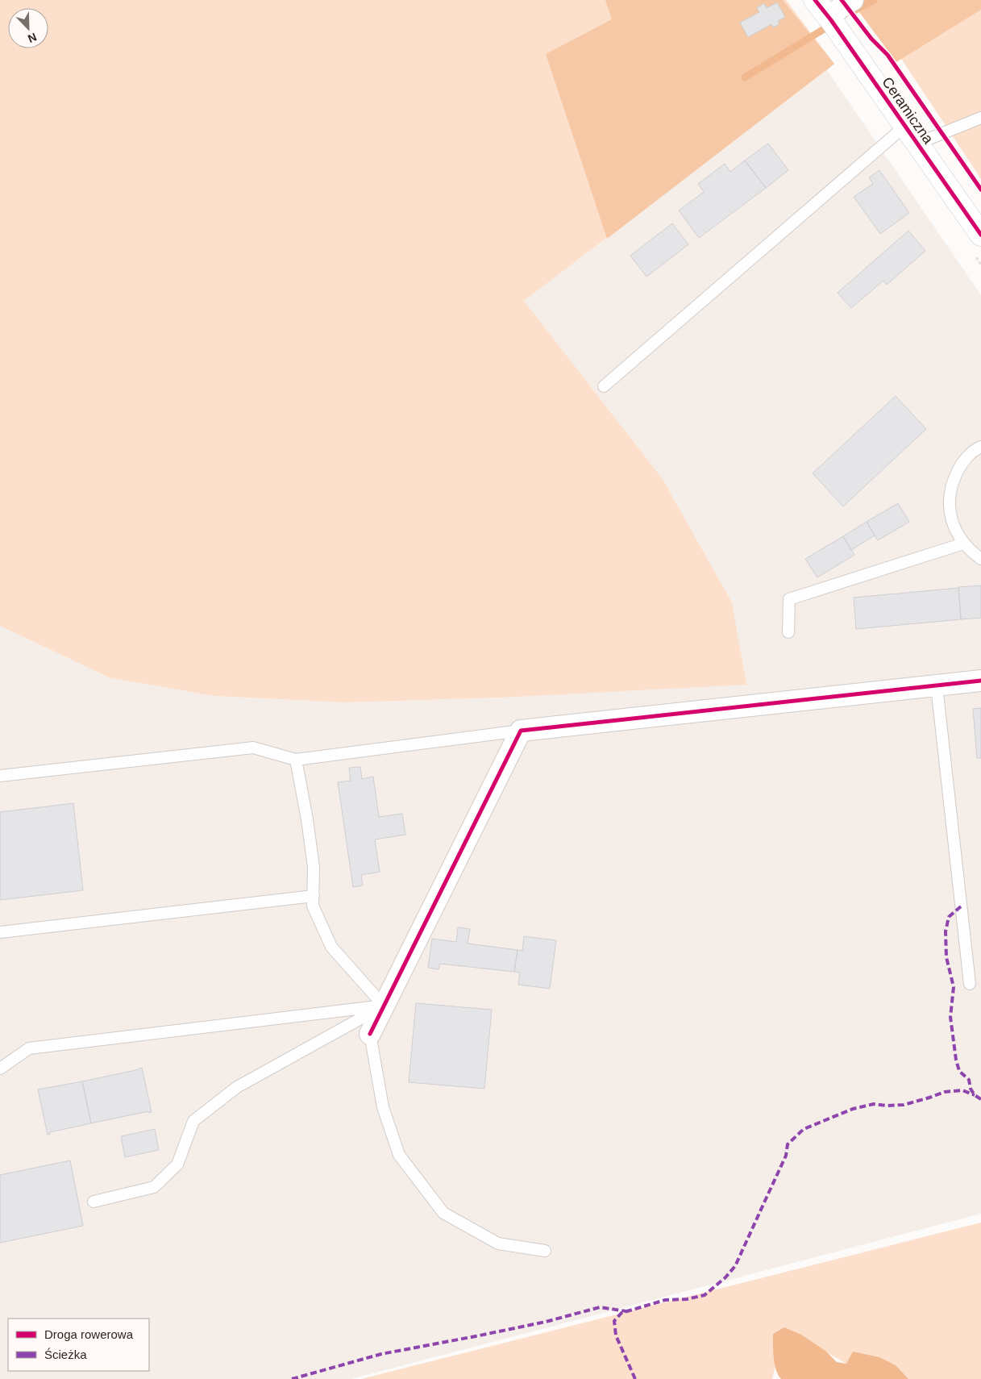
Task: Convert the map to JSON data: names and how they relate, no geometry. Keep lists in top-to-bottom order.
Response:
{
  "streets": {
    "street": ["Ceramiczna"]
  },
  "legend": ["Droga rowerowa", "Ścieżka"],
  "north": "bottom right"
}
